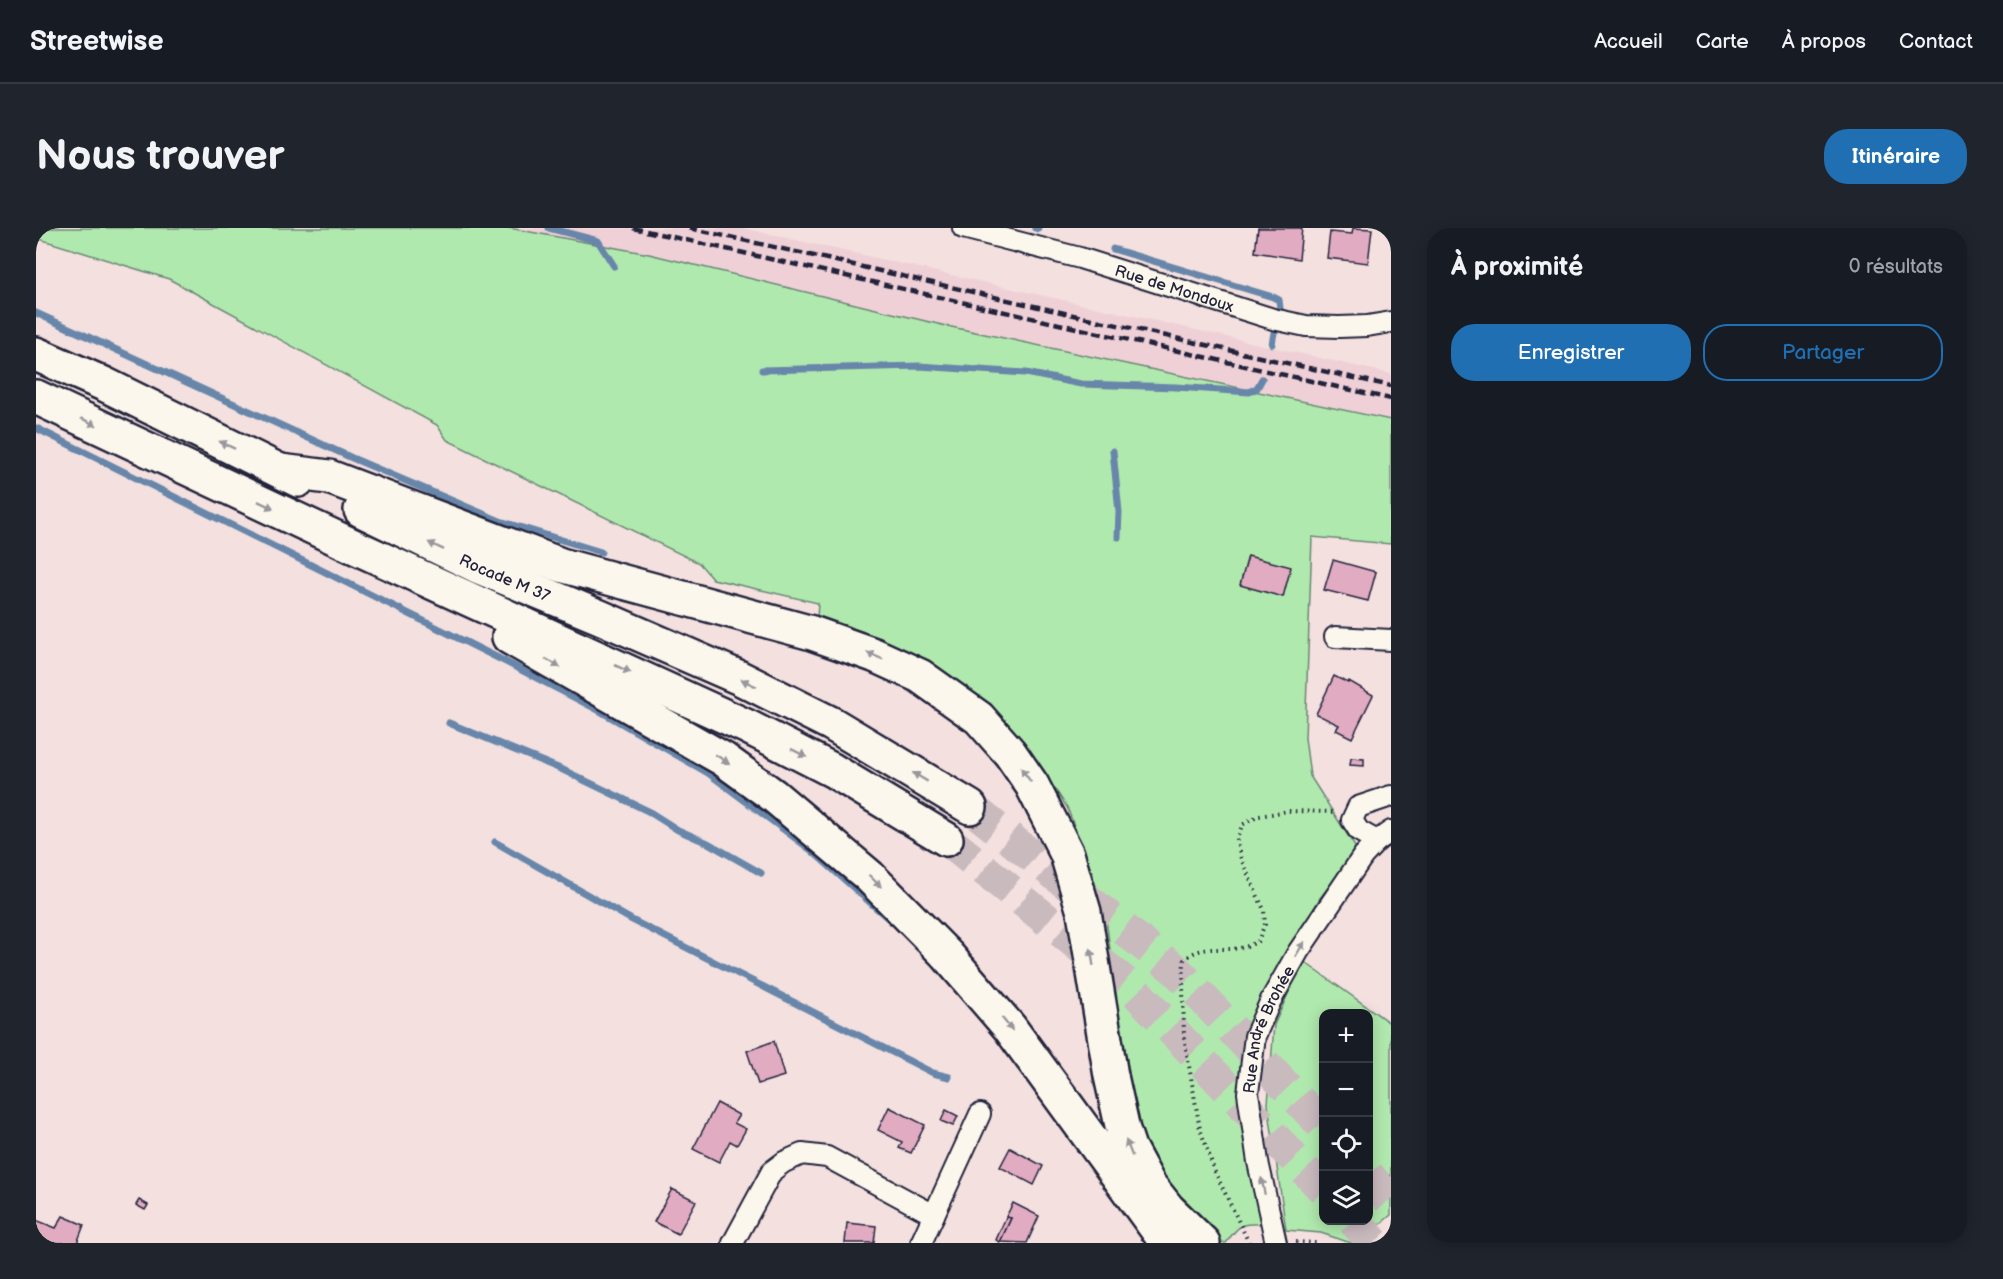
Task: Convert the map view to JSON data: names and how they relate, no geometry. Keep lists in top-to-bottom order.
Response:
{
  "streets": {
    "highway": ["Rocade M 37"],
    "street": ["Rue de Mondoux", "Rue André Brohée"]
  },
  "one_way": ["Rue André Brohée"],
  "page": {
    "header": "Streetwise",
    "nav": [
      "Accueil",
      "Carte",
      "À propos",
      "Contact"
    ],
    "buttons": [
      "Itinéraire",
      ["Enregistrer", "Partager"]
    ],
    "title": "Nous trouver",
    "heading": ["À proximité", "0 résultats"],
    "map_buttons": ["+", "−"]
  }
}
